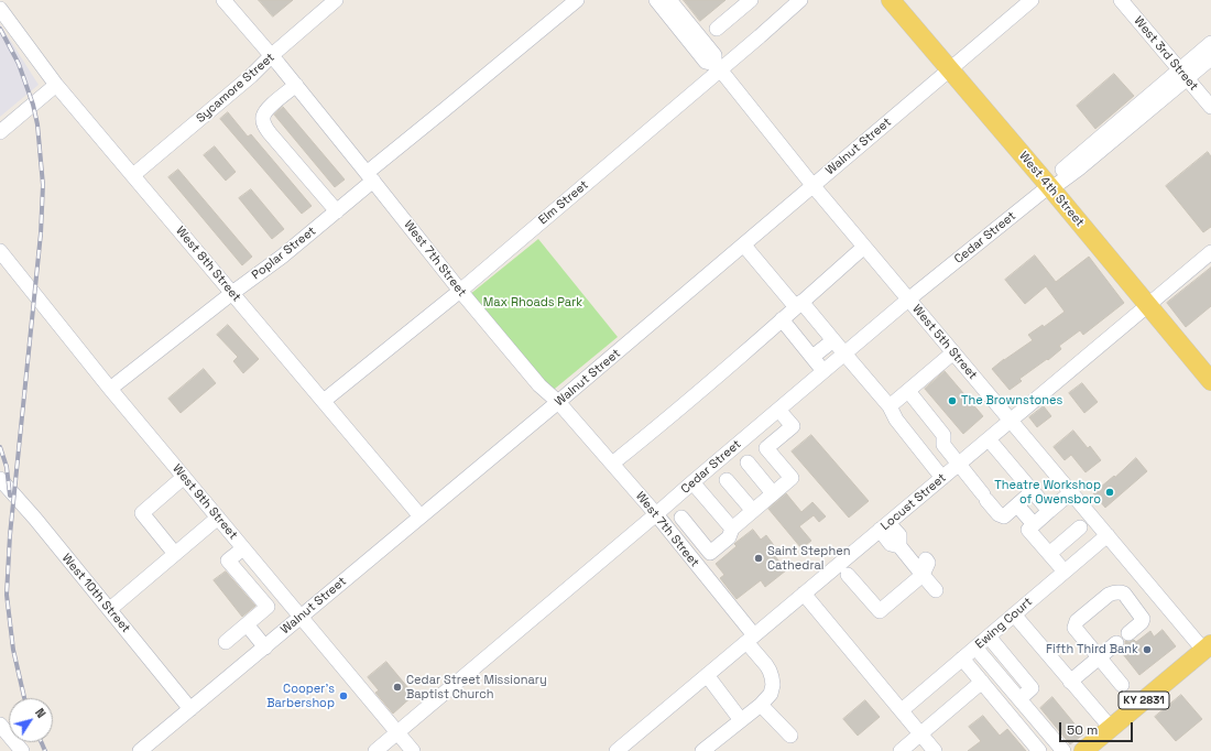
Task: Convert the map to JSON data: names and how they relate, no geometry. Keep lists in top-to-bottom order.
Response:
{
  "streets": {
    "main road": ["West 4th Street", "KY 2831"],
    "street": [
      "West 3rd Street",
      "Sycamore Street",
      "Walnut Street",
      "Elm Street",
      "Cedar Street",
      "Poplar Street",
      "West 7th Street",
      "West 8th Street",
      "West 5th Street",
      "West 9th Street",
      "Locust Street",
      "West 10th Street",
      "Ewing Court"
    ]
  },
  "crossings": [
    ["West 3rd Street", "Cedar Street"],
    ["Sycamore Street", "West 7th Street"],
    ["Sycamore Street", "West 8th Street"],
    ["Walnut Street", "West 4th Street"],
    ["Walnut Street", "West 7th Street"],
    ["Walnut Street", "West 8th Street"],
    ["Walnut Street", "West 5th Street"],
    ["Walnut Street", "West 9th Street"],
    ["Walnut Street", "West 10th Street"],
    ["West 4th Street", "Cedar Street"],
    ["West 4th Street", "Locust Street"],
    ["Elm Street", "West 7th Street"],
    ["Elm Street", "West 8th Street"],
    ["Elm Street", "West 5th Street"],
    ["Cedar Street", "West 7th Street"],
    ["Cedar Street", "West 5th Street"],
    ["Cedar Street", "West 9th Street"],
    ["Poplar Street", "West 7th Street"],
    ["Poplar Street", "West 8th Street"],
    ["Poplar Street", "West 9th Street"],
    ["West 7th Street", "Locust Street"],
    ["West 5th Street", "Locust Street"],
    ["West 5th Street", "Ewing Court"],
    ["West 5th Street", "KY 2831"]
  ],
  "parks": ["Max Rhoads Park"],
  "places": [
    "The Brownstones",
    "Theatre Workshop of Owensboro",
    "Saint Stephen Cathedral",
    "Fifth Third Bank",
    "Cedar Street Missionary Baptist Church",
    "Cooper's Barbershop"
  ],
  "scale_bar": "50 m",
  "north": "top right"
}
